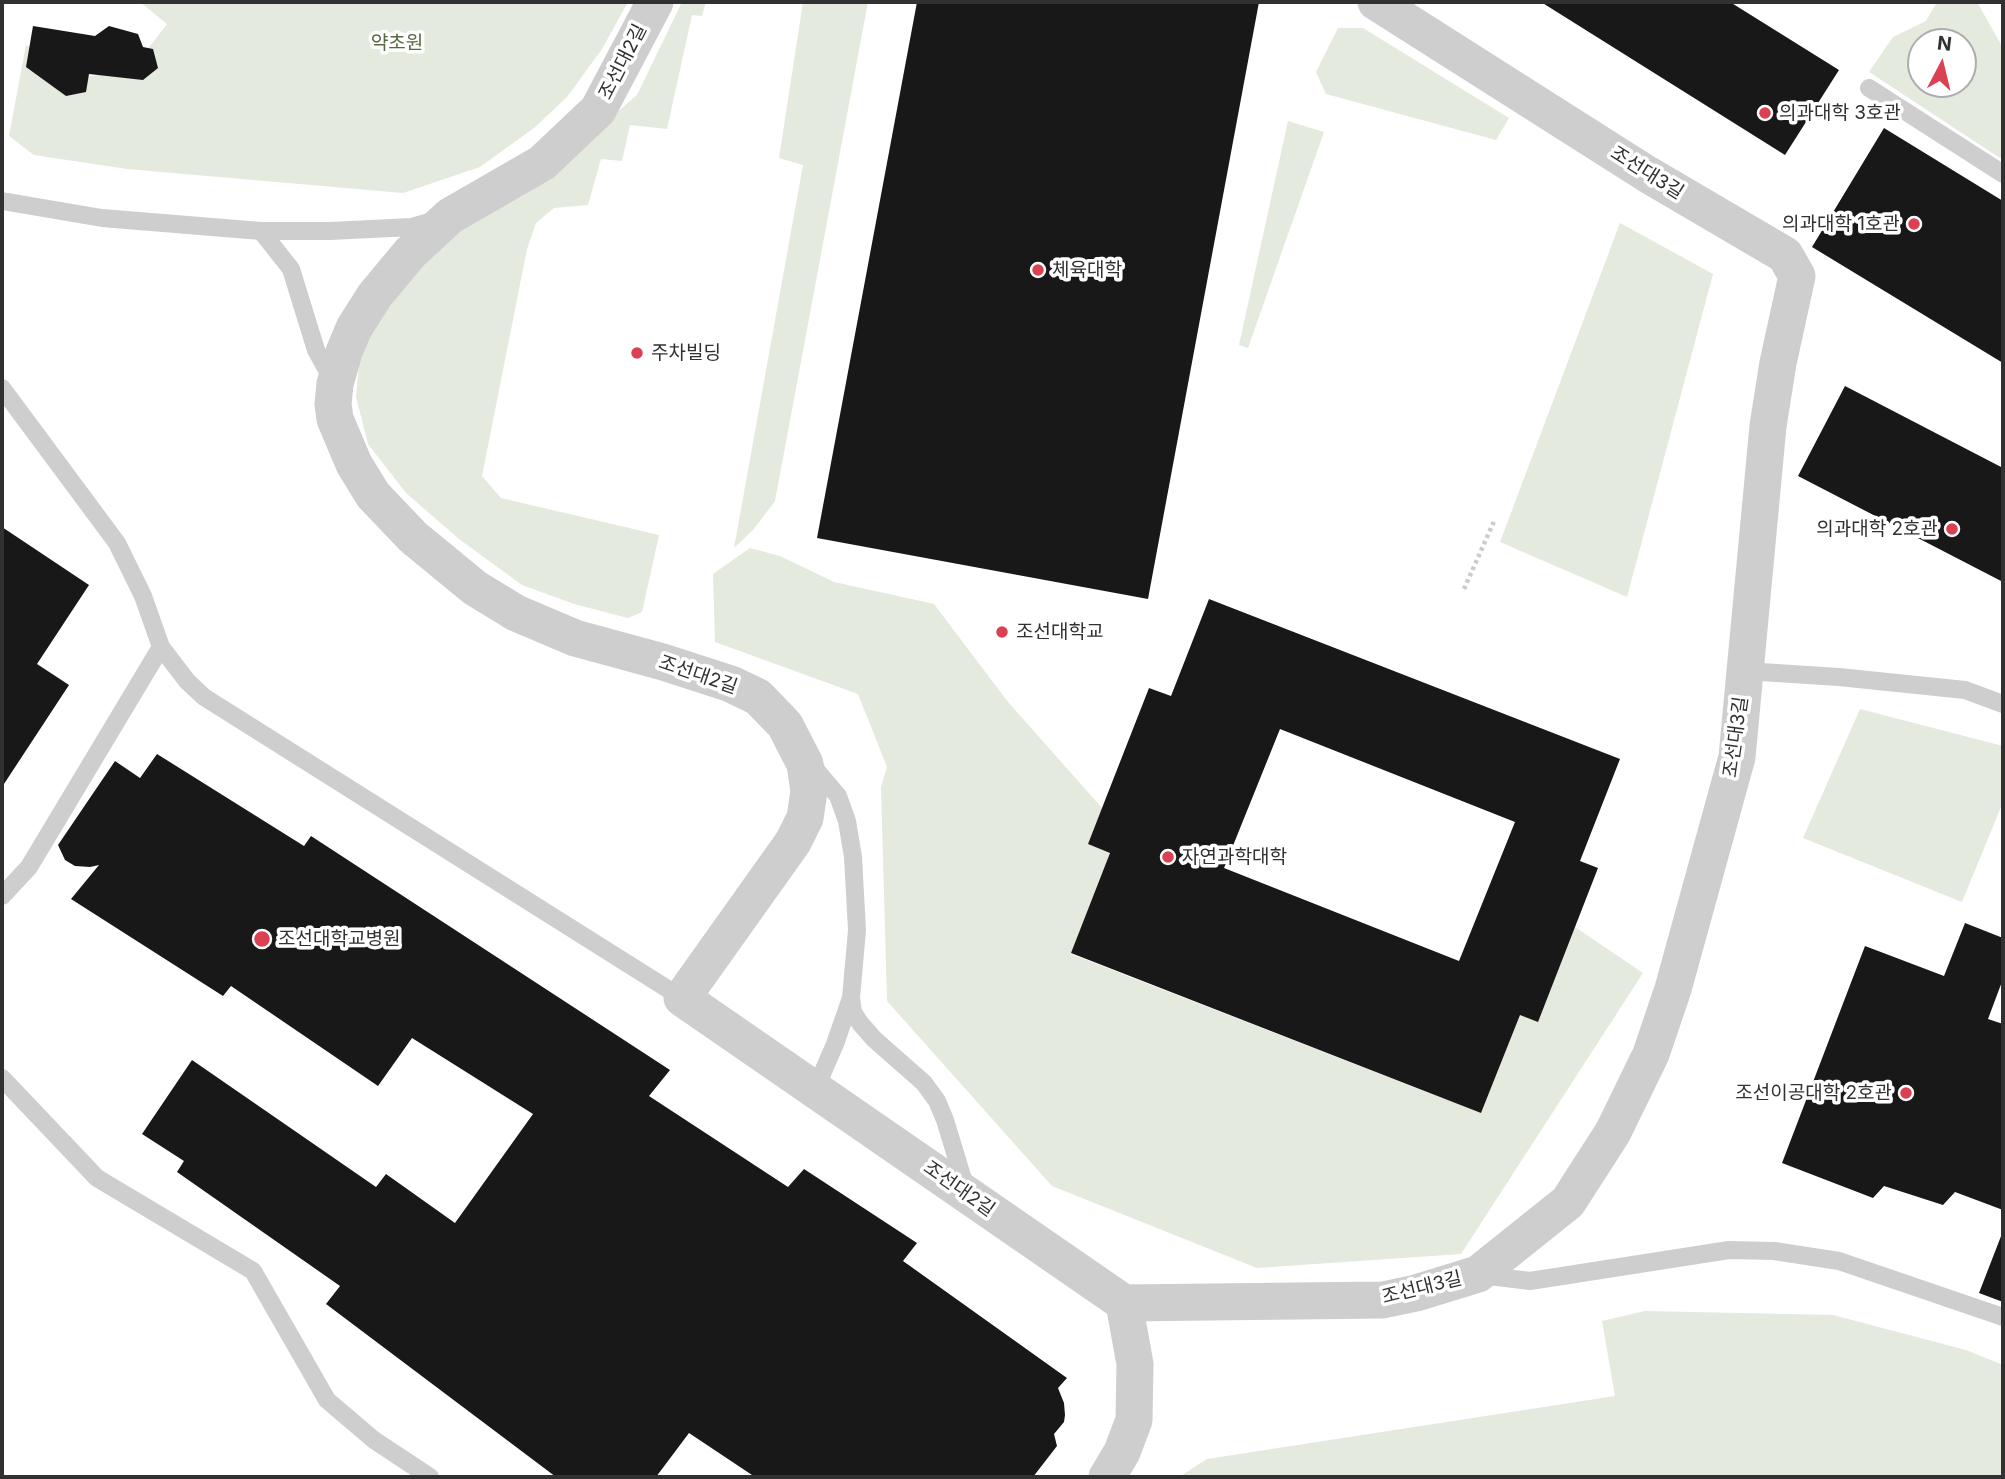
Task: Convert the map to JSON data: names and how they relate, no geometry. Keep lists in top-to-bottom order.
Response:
{
  "streets": {
    "street": ["조선대2길", "조선대3길"]
  },
  "crossings": [
    ["조선대2길", "조선대3길"]
  ],
  "parks": ["약초원"],
  "places": [
    "의과대학 3호관",
    "의과대학 1호관",
    "체육대학",
    "주차빌딩",
    "의과대학 2호관",
    "조선대학교",
    "자연과학대학",
    "조선대학교병원",
    "조선이공대학 2호관"
  ],
  "north": "top"
}
